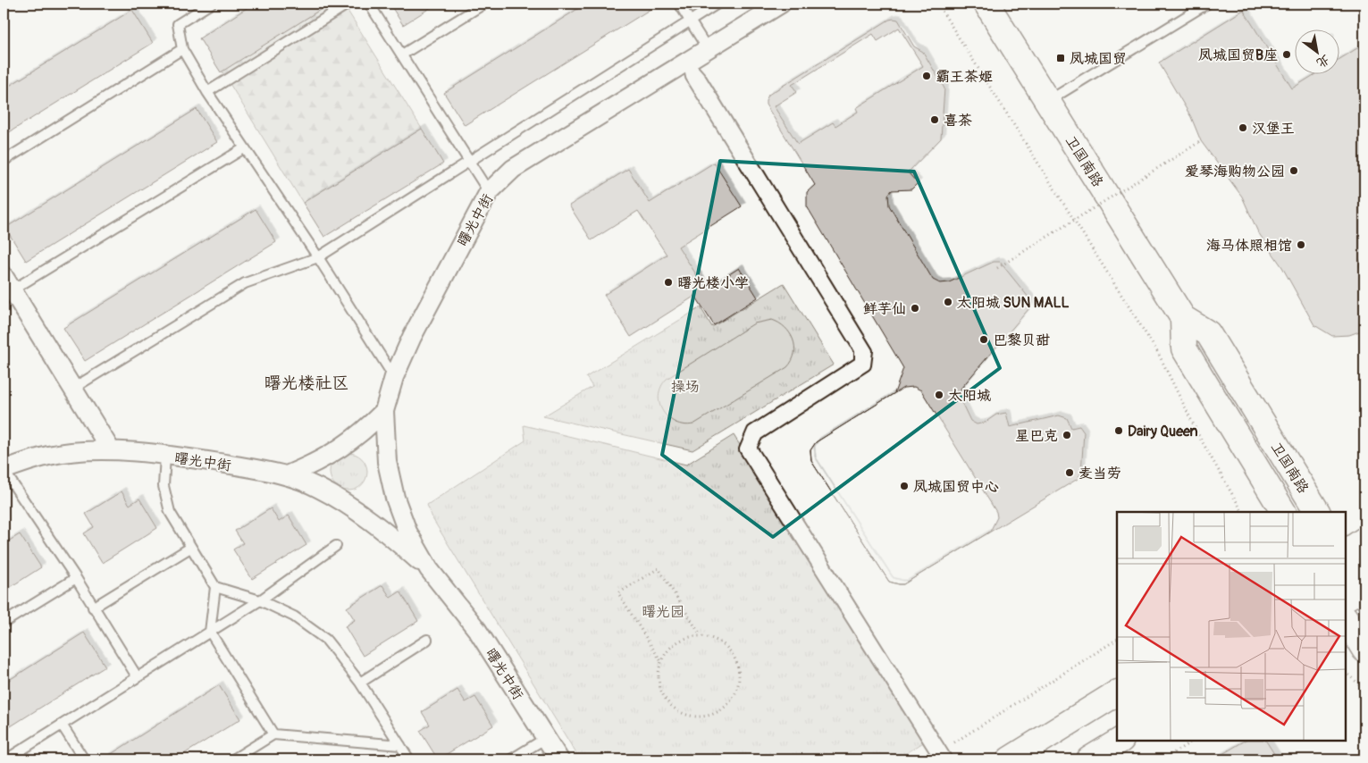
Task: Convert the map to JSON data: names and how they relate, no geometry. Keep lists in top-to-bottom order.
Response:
{
  "streets": {
    "main road": ["卫国南路"],
    "street": ["曙光中街"]
  },
  "districts": ["曙光楼社区"],
  "parks": ["操场", "曙光园"],
  "places": {
    "other": [
      "凤城国贸B座",
      "霸王茶姬",
      "喜茶",
      "汉堡王",
      "爱琴海购物公园",
      "海马体照相馆",
      "曙光楼小学",
      "太阳城 SUN MALL",
      "鲜芋仙",
      "巴黎贝甜",
      "太阳城",
      "Dairy Queen",
      "星巴克",
      "麦当劳",
      "凤城国贸中心"
    ],
    "transit": ["凤城国贸"]
  },
  "north": "bottom right"
}
